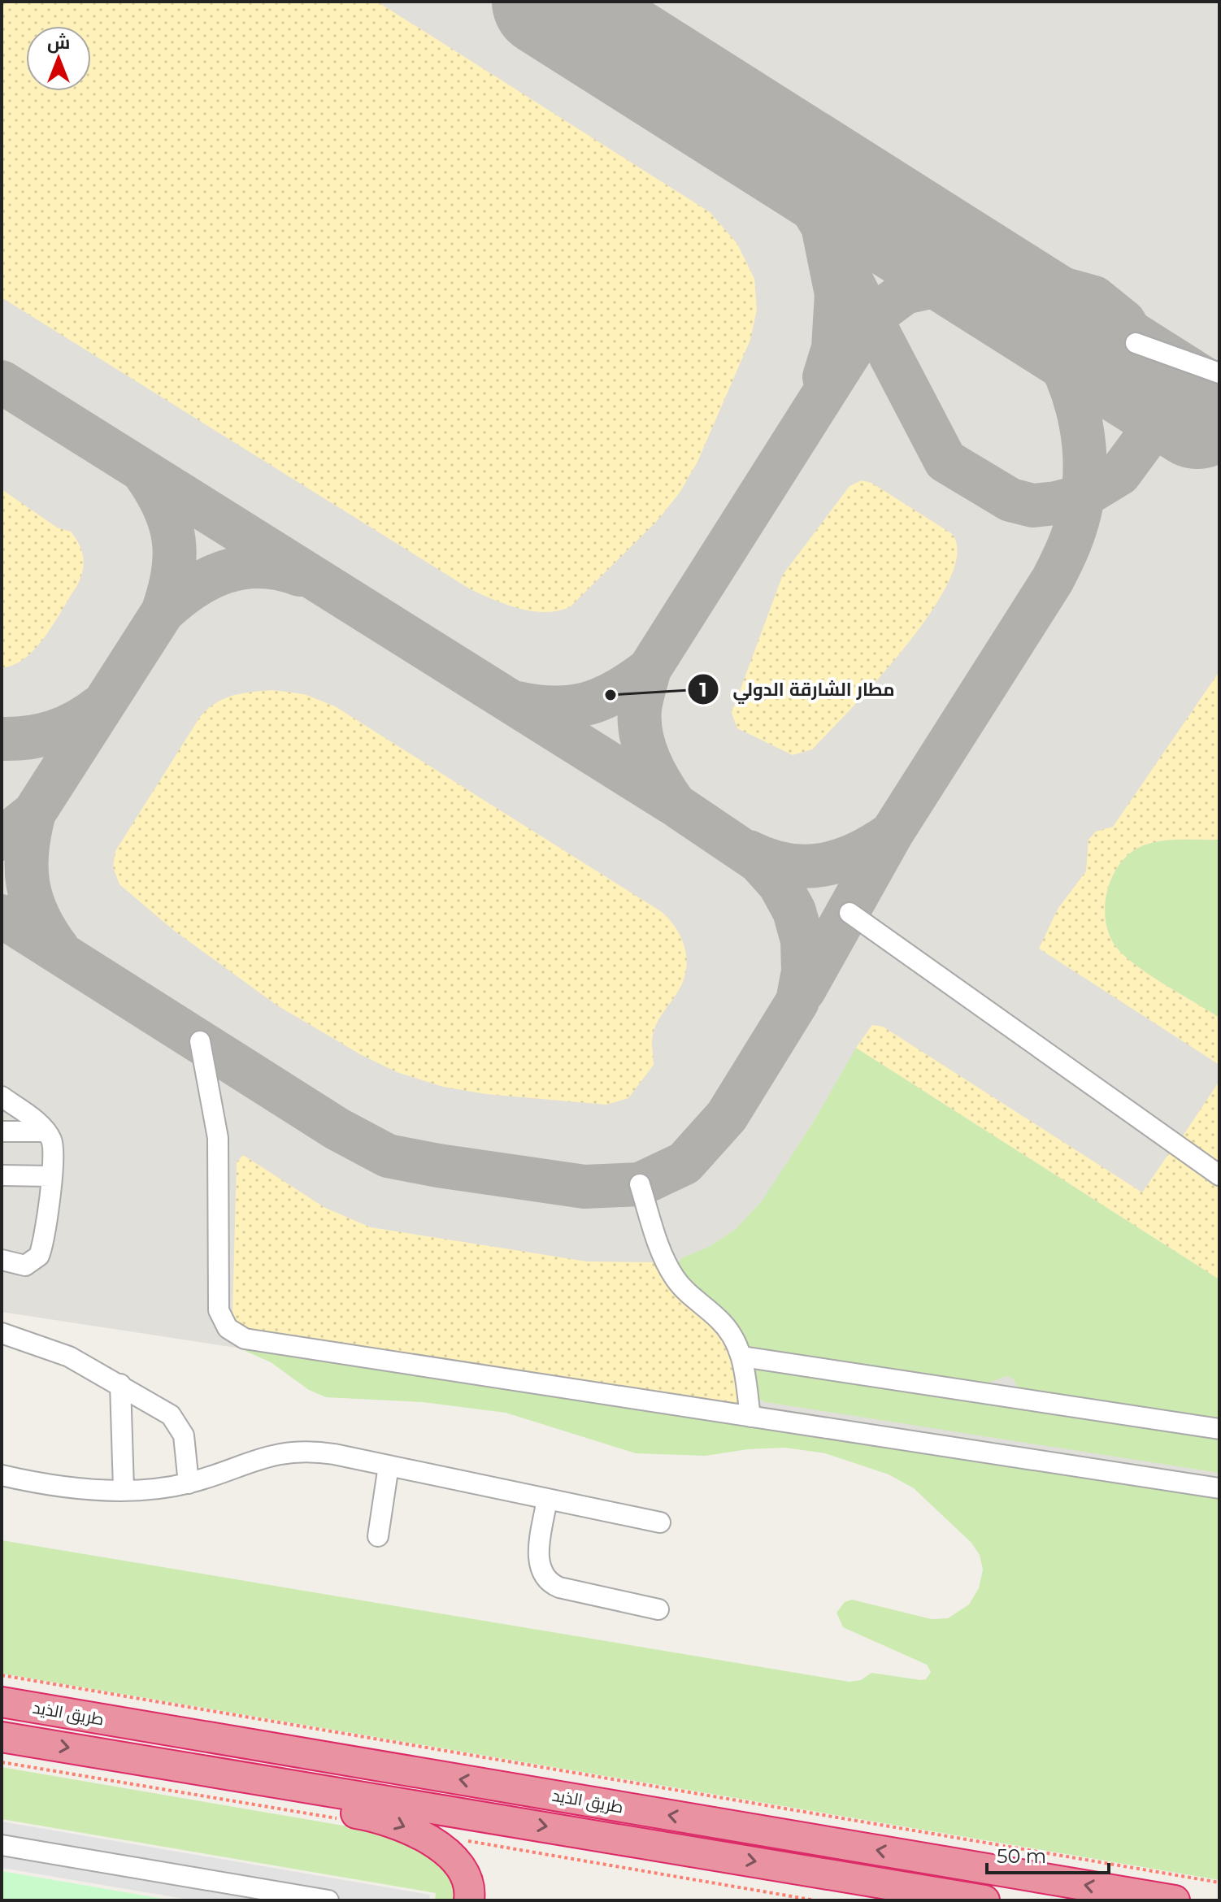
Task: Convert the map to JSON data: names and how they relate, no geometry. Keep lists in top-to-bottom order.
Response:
{
  "streets": {
    "highway": ["طريق الذيد"]
  },
  "places": ["مطار الشارقة الدولي"],
  "scale_bar": "50 m",
  "north": "top"
}
